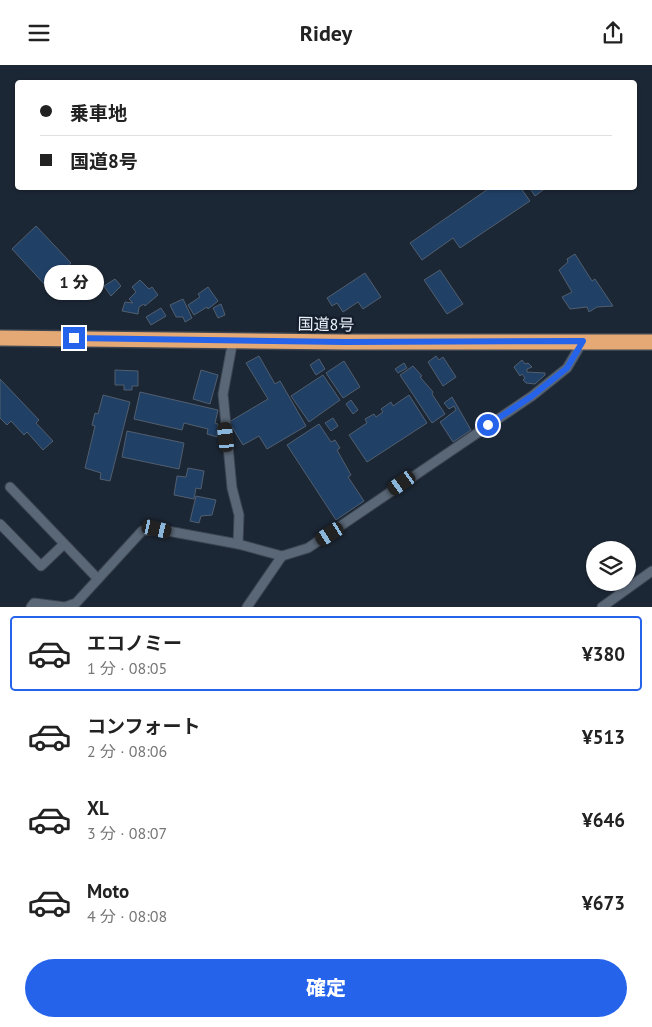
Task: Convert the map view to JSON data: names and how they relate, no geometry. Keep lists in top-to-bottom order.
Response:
{
  "streets": {
    "highway": ["国道8号"]
  },
  "page": {
    "header": "Ridey",
    "banner": ["乗車地", "国道8号"],
    "bubble": "1 分",
    "list": [
      {
        "name": "エコノミー",
        "note": "1 分 · 08:05",
        "value": "¥380"
      },
      {
        "name": "コンフォート",
        "note": "2 分 · 08:06",
        "value": "¥513"
      },
      {
        "name": "XL",
        "note": "3 分 · 08:07",
        "value": "¥646"
      },
      {
        "name": "Moto",
        "note": "4 分 · 08:08",
        "value": "¥673"
      }
    ],
    "buttons": "確定"
  }
}
